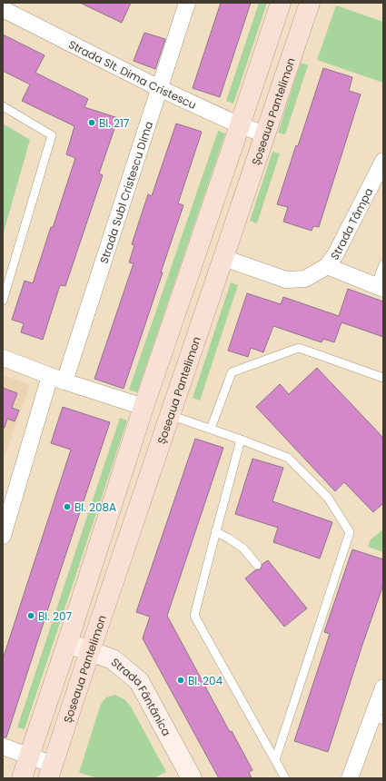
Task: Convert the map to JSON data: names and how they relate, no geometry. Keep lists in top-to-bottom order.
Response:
{
  "streets": {
    "main road": ["Șoseaua Pantelimon"],
    "street": [
      "Strada Slt. Dima Cristescu",
      "Strada Subl Cristescu Dima",
      "Strada Tâmpa",
      "Strada Fântânica"
    ]
  },
  "crossings": [
    ["Strada Slt. Dima Cristescu", "Șoseaua Pantelimon"],
    ["Strada Slt. Dima Cristescu", "Strada Subl Cristescu Dima"],
    ["Șoseaua Pantelimon", "Strada Tâmpa"],
    ["Șoseaua Pantelimon", "Strada Fântânica"]
  ],
  "places": [
    "Bl. 217",
    "Bl. 208A",
    "Bl. 207",
    "Bl. 204"
  ]
}
